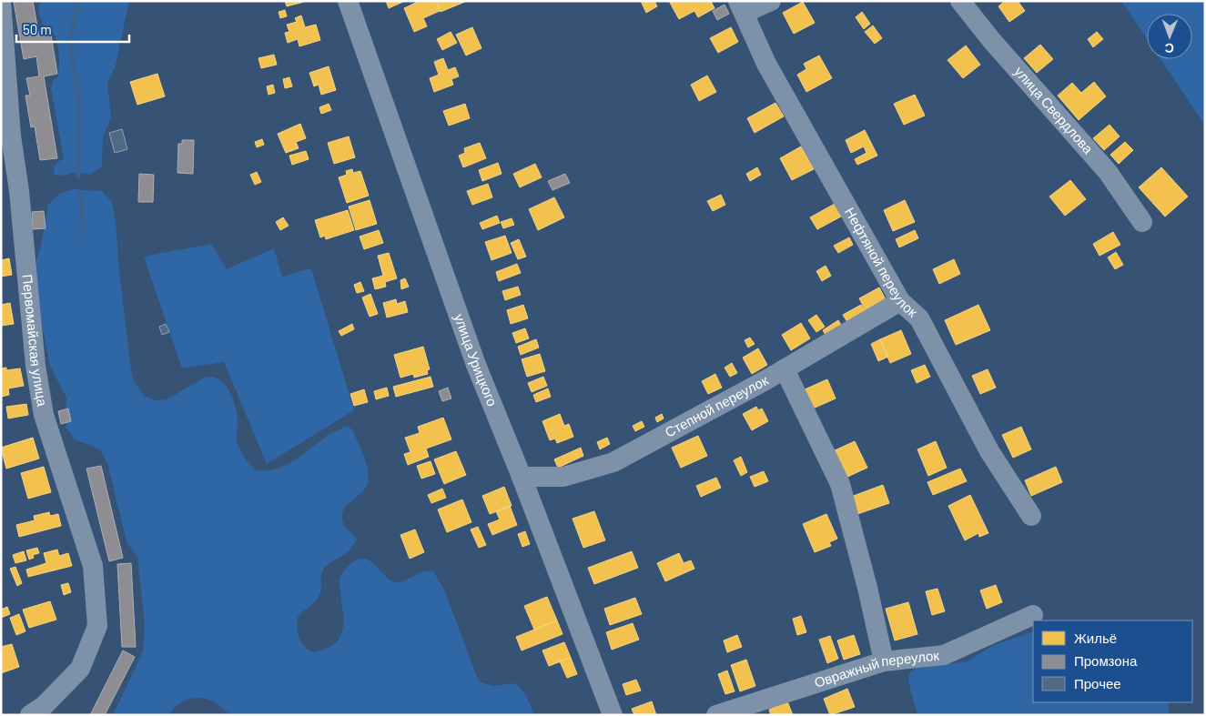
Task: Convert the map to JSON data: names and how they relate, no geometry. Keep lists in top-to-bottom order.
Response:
{
  "streets": {
    "street": [
      "улица Свердлова",
      "Нефтяной переулок",
      "Первомайская улица",
      "улица Урицкого",
      "Степной переулок",
      "Овражный переулок"
    ]
  },
  "crossings": [
    ["Нефтяной переулок", "Степной переулок"],
    ["улица Урицкого", "Степной переулок"]
  ],
  "legend": ["Жильё", "Промзона", "Прочее"],
  "scale_bar": "50 m",
  "north": "bottom"
}
